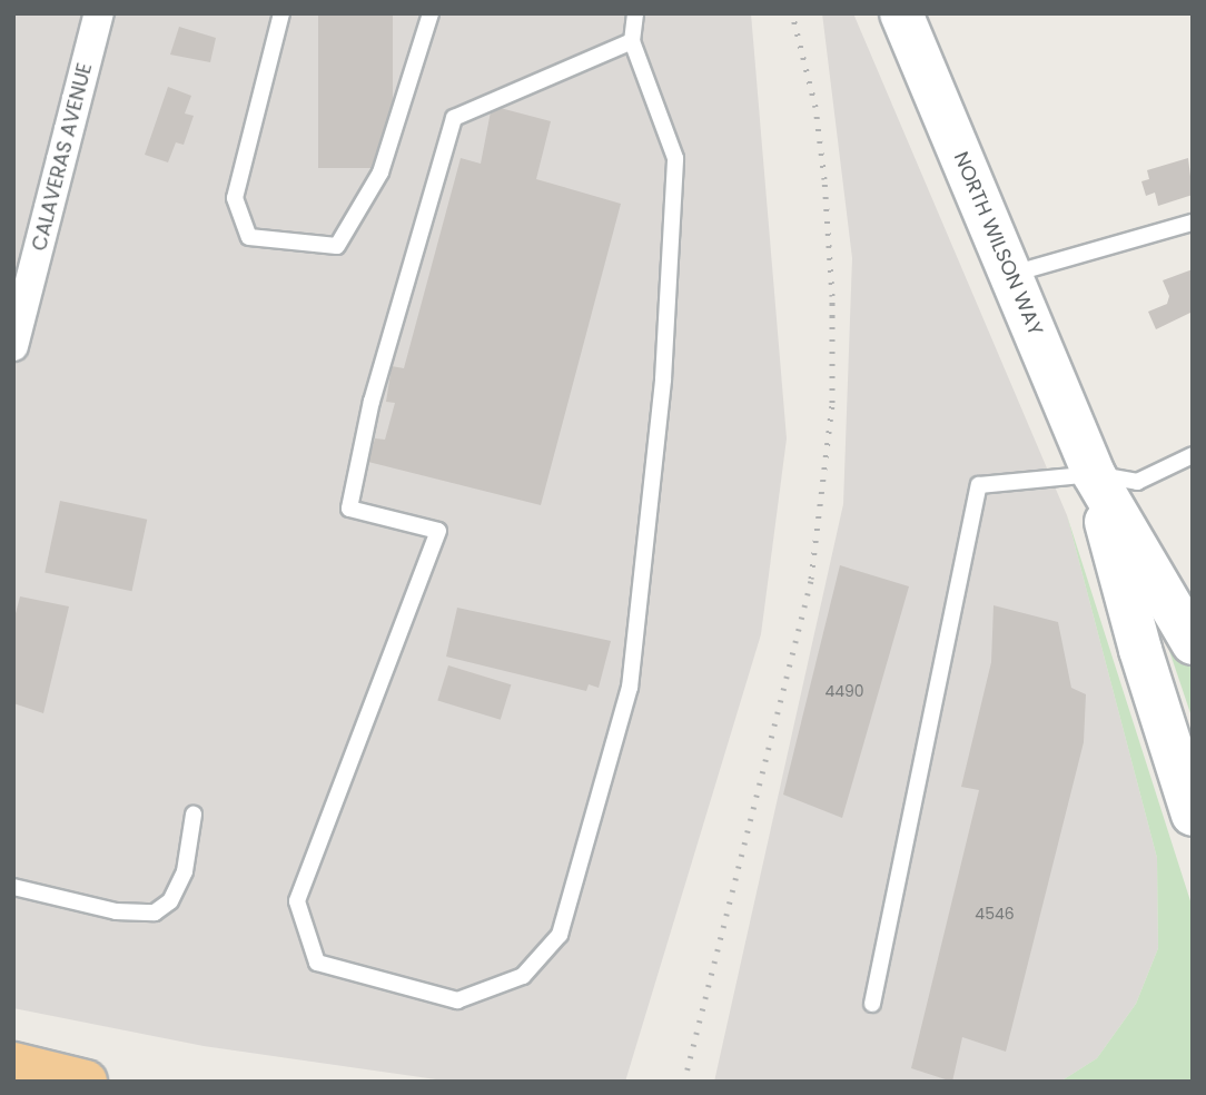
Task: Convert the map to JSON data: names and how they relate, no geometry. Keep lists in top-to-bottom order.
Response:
{
  "streets": {
    "main road": ["NORTH WILSON WAY"],
    "street": ["CALAVERAS AVENUE"]
  },
  "house_numbers": ["4490", "4546"]
}
